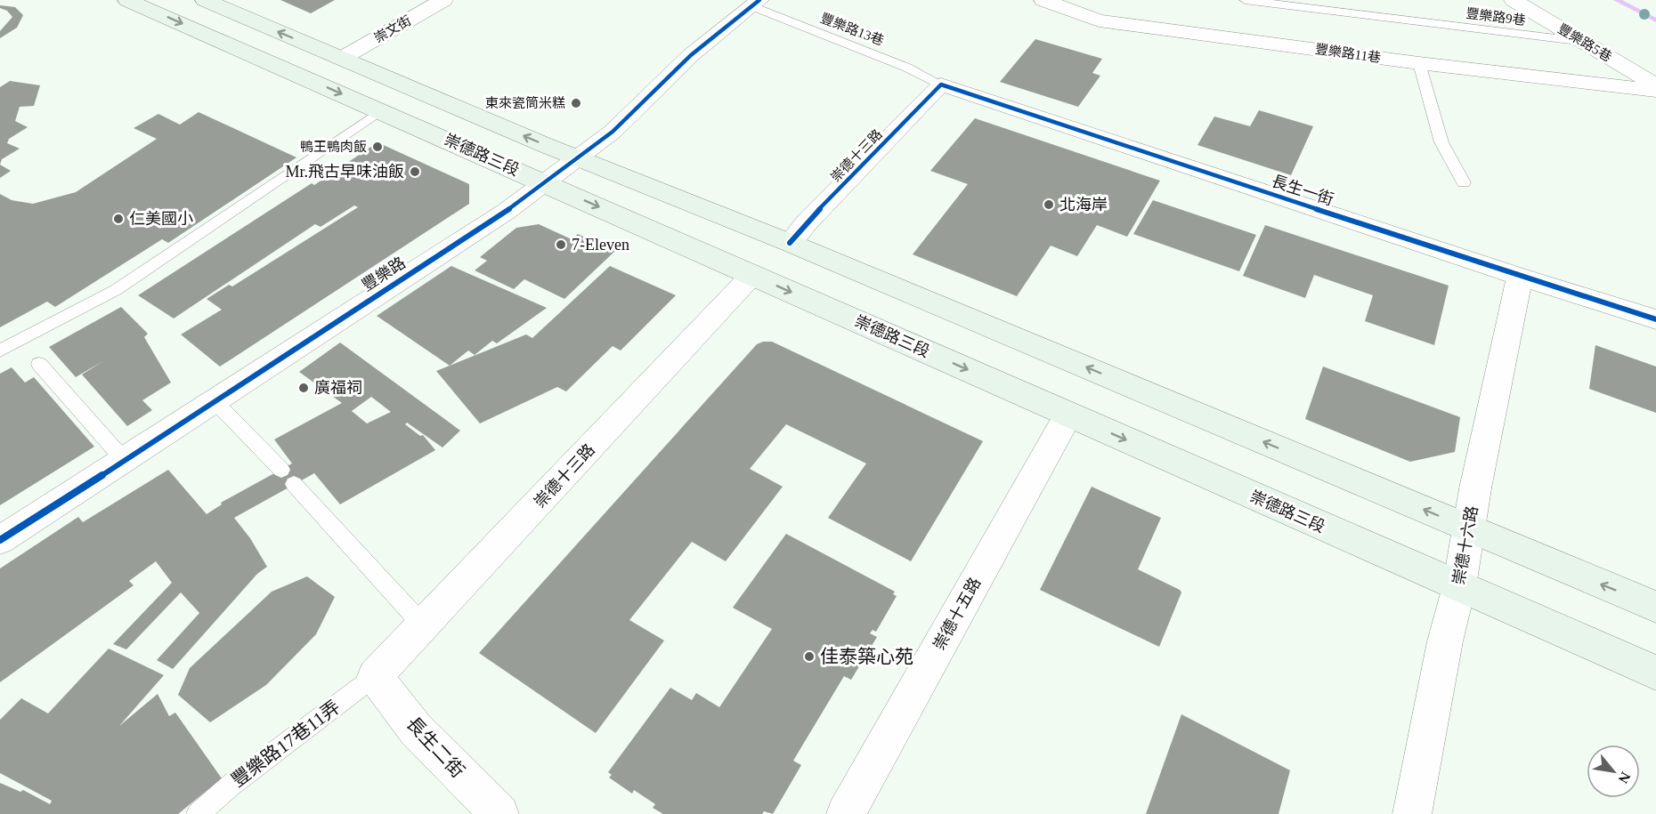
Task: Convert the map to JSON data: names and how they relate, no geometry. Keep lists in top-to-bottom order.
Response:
{
  "streets": {
    "main road": ["崇德路三段"],
    "street": [
      "崇文街",
      "豐樂路5巷",
      "豐樂路11巷",
      "崇德十三路",
      "長生一街",
      "豐樂路",
      "崇德十六路",
      "崇德十五路",
      "長生二街"
    ],
    "lane": ["豐樂路9巷", "豐樂路13巷", "豐樂路17巷11弄"]
  },
  "crossings": [
    ["豐樂路9巷", "豐樂路5巷"],
    ["崇文街", "崇德路三段"],
    ["豐樂路13巷", "崇德十三路"],
    ["豐樂路13巷", "長生一街"],
    ["豐樂路13巷", "豐樂路"],
    ["崇德路三段", "崇德十三路"],
    ["崇德路三段", "豐樂路"],
    ["崇德路三段", "崇德十六路"],
    ["崇德路三段", "崇德十五路"],
    ["崇德十三路", "長生一街"],
    ["崇德十三路", "豐樂路17巷11弄"],
    ["崇德十三路", "長生二街"],
    ["長生一街", "崇德十六路"],
    ["豐樂路17巷11弄", "長生二街"]
  ],
  "places": [
    "東來瓷筒米糕",
    "鴨王鴨肉飯",
    "Mr.飛古早味油飯",
    "北海岸",
    "仁美國小",
    "7-Eleven",
    "廣福祠",
    "佳泰築心苑"
  ],
  "north": "bottom right"
}
